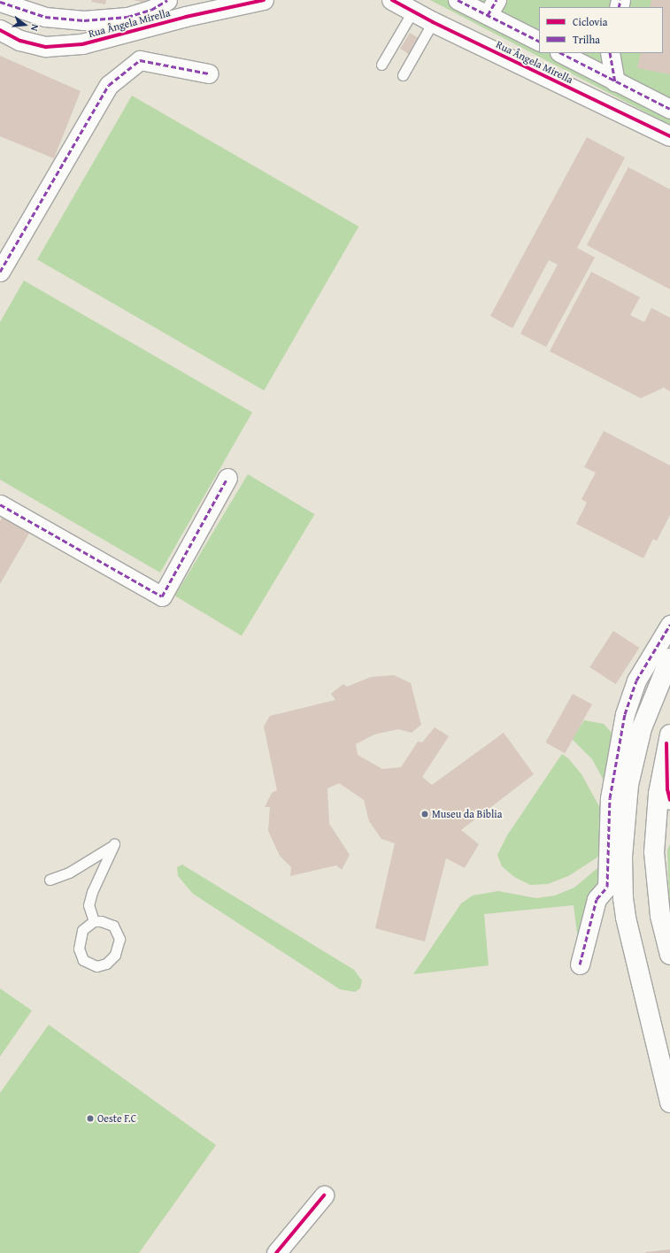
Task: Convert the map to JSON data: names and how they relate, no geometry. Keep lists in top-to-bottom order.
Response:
{
  "streets": {
    "main road": ["Rua Ângela Mirella"]
  },
  "places": ["Museu da Biblia", "Oeste F.C"],
  "legend": ["Ciclovia", "Trilha"],
  "north": "right"
}
